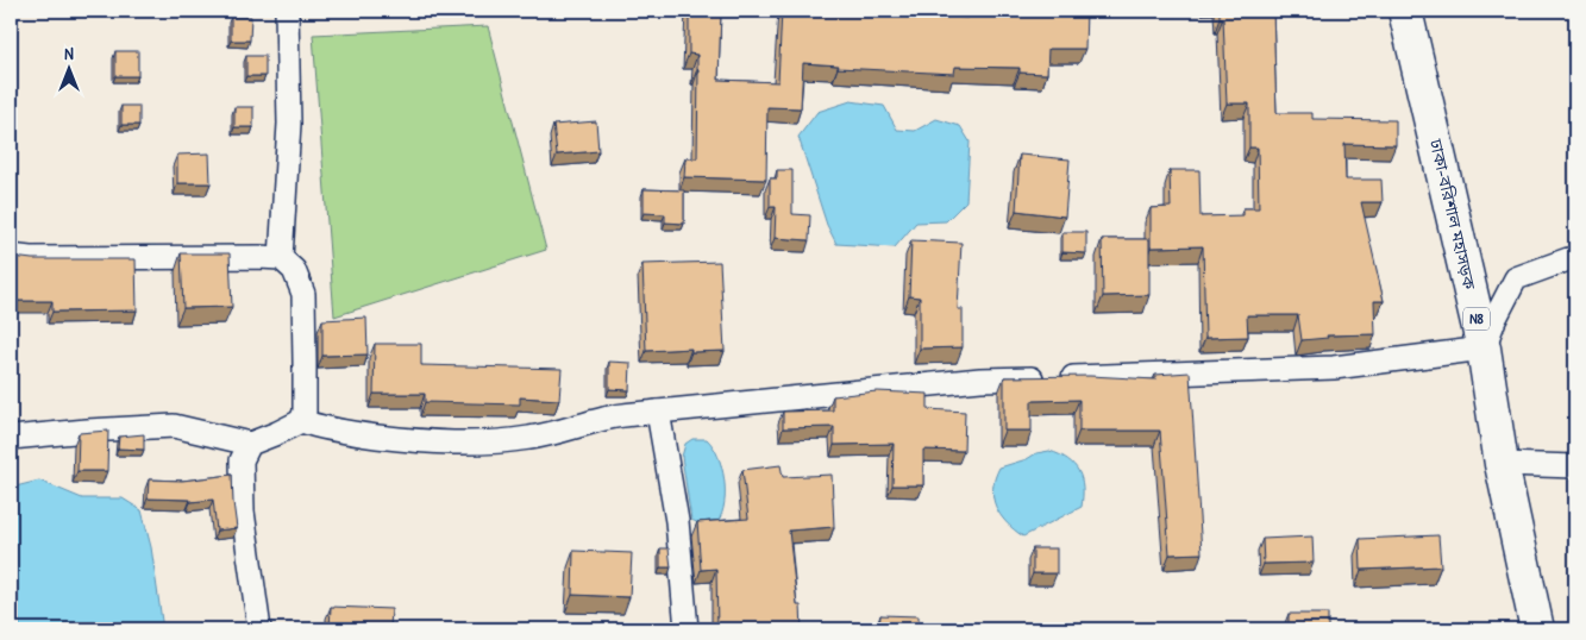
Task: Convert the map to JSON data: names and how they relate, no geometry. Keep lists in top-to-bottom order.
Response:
{
  "streets": {
    "highway": ["ঢাকা-বরিশাল মহাসড়ক", "N8"]
  },
  "north": "top"
}
